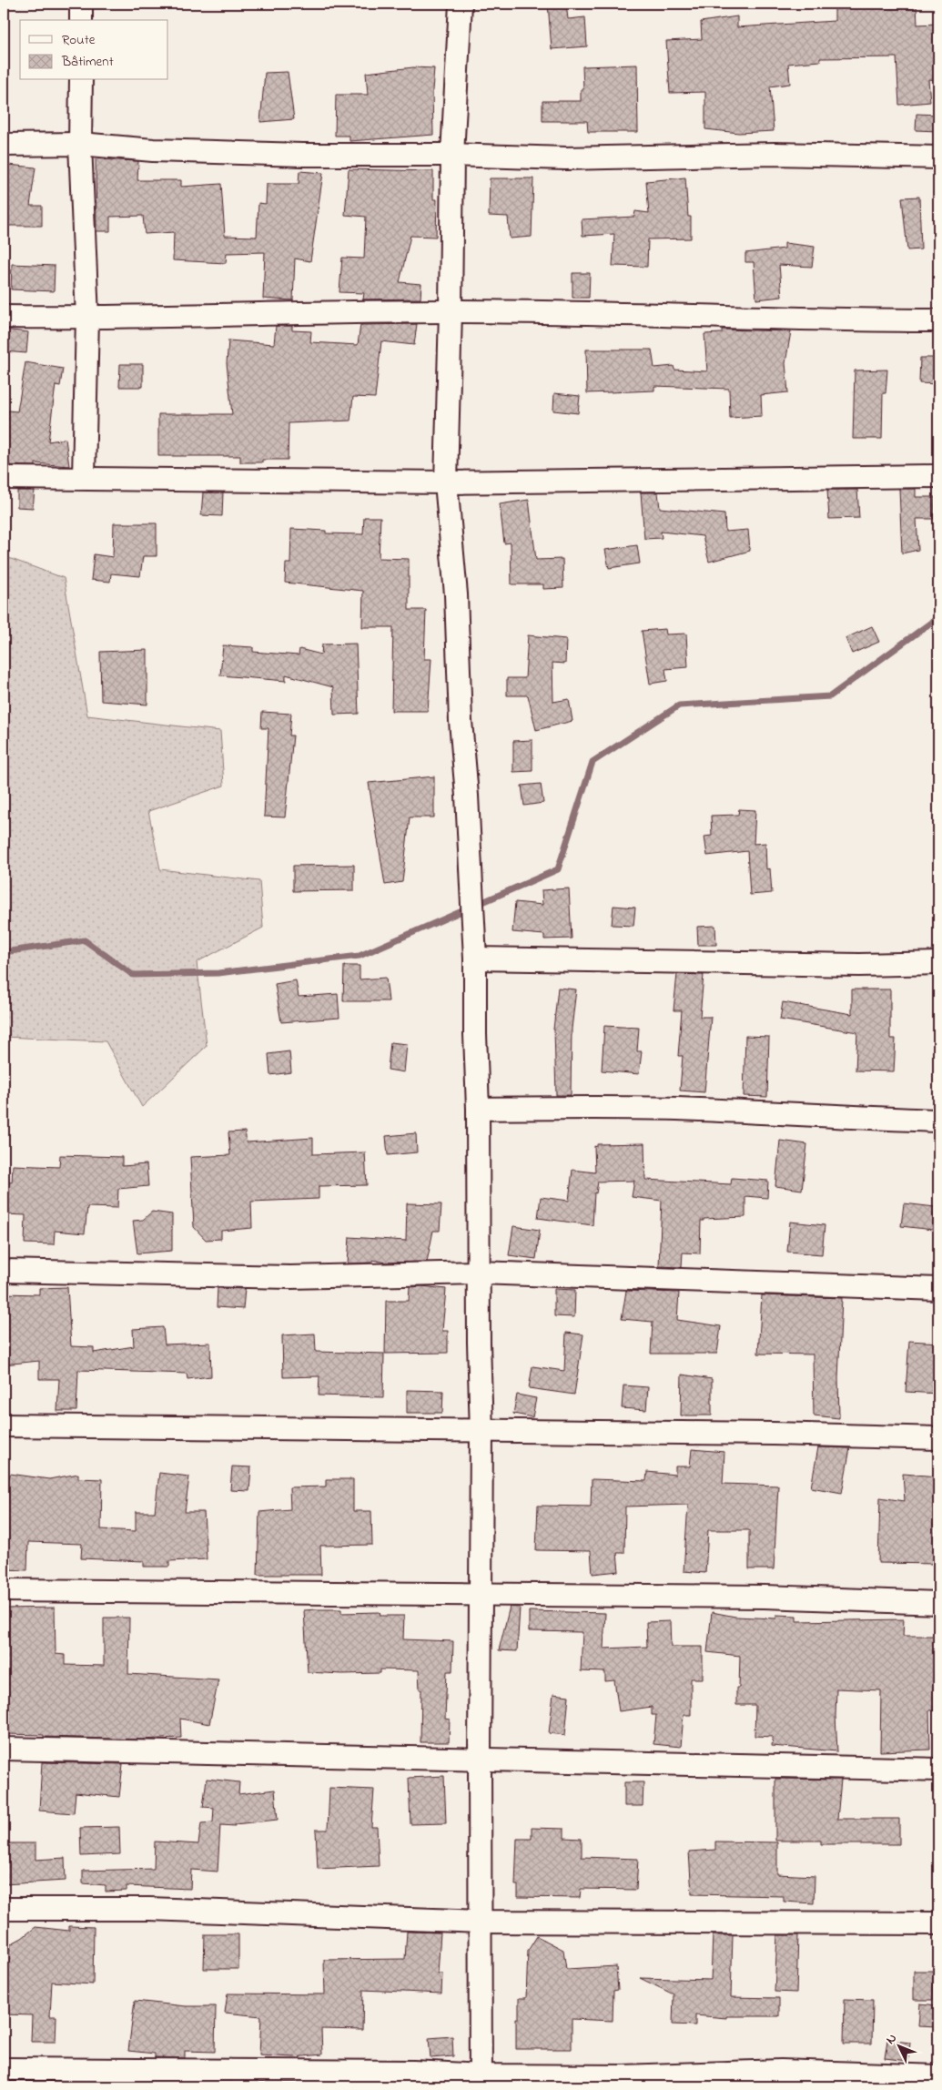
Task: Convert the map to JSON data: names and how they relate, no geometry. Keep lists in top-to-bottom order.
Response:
{
  "legend": ["Route", "Bâtiment"],
  "north": "top left"
}
